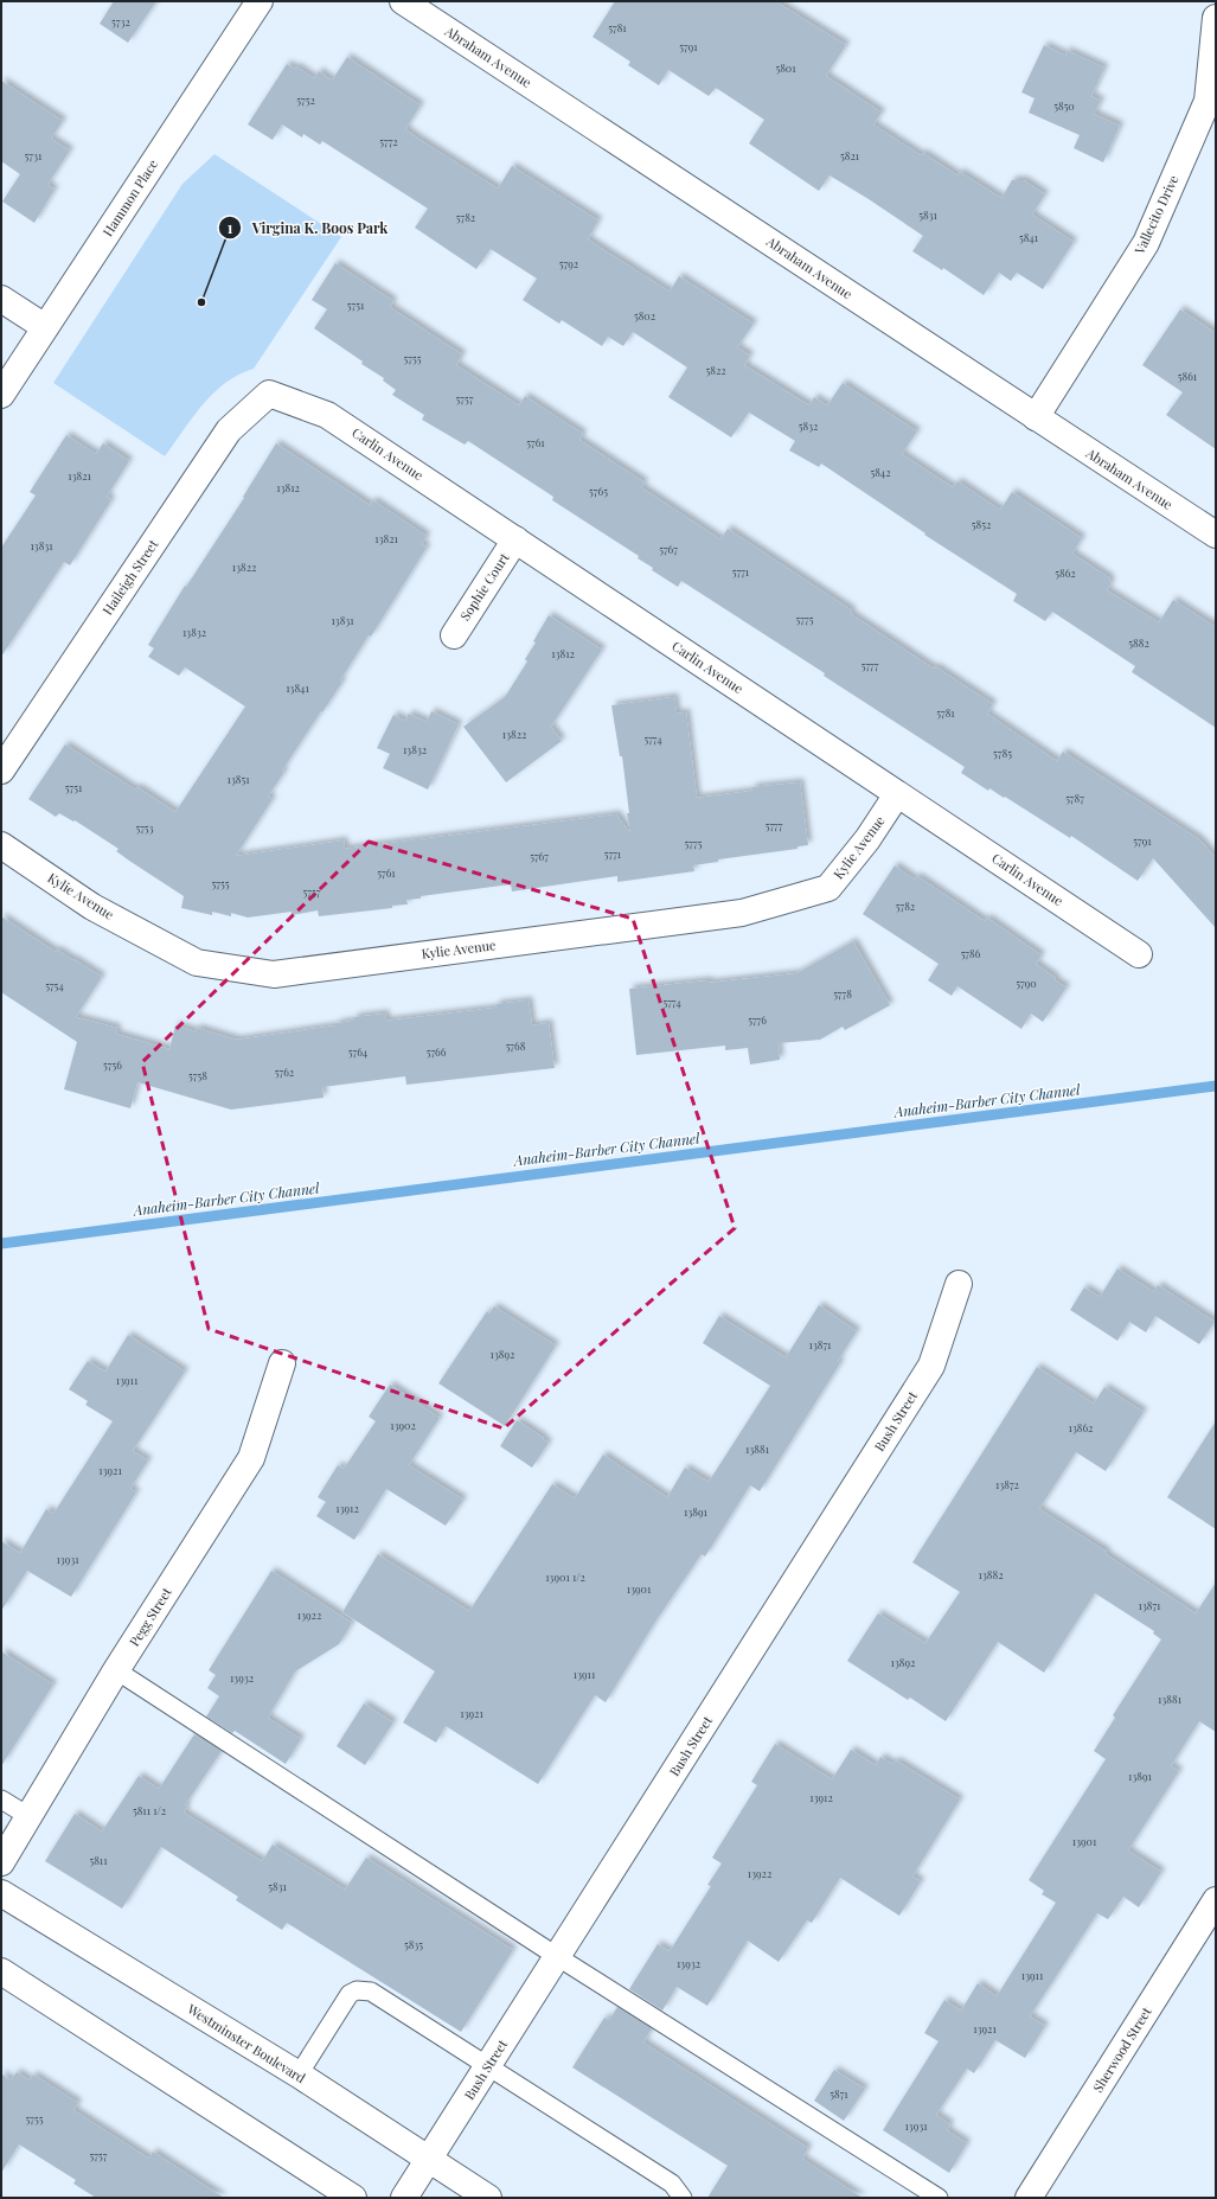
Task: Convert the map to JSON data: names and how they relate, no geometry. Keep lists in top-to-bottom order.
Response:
{
  "streets": {
    "street": [
      "Abraham Avenue",
      "Hammon Place",
      "Vallecito Drive",
      "Carlin Avenue",
      "Haileigh Street",
      "Sophie Court",
      "Kylie Avenue",
      "Bush Street",
      "Pegg Street",
      "Westminster Boulevard",
      "Sherwood Street"
    ]
  },
  "crossings": [
    ["Abraham Avenue", "Vallecito Drive"],
    ["Carlin Avenue", "Haileigh Street"],
    ["Carlin Avenue", "Sophie Court"],
    ["Carlin Avenue", "Kylie Avenue"],
    ["Bush Street", "Westminster Boulevard"]
  ],
  "water": ["Anaheim-Barber City Channel"],
  "places": ["Virgina K. Boos Park"],
  "house_numbers": [
    "5732",
    "5781",
    "5791",
    "5801",
    "5752",
    "5850",
    "5772",
    "5731",
    "5821",
    "5831",
    "5782",
    "5841",
    "5792",
    "5751",
    "5802",
    "5755",
    "5822",
    "5861",
    "5757",
    "5832",
    "5761",
    "5842",
    "13821",
    "13812",
    "5765",
    "5852",
    "13821",
    "13831",
    "5767",
    "13822",
    "5771",
    "5862",
    "5775",
    "13831",
    "13832",
    "5882",
    "13812",
    "5777",
    "13841",
    "5781",
    "13822",
    "5774",
    "13832",
    "5785",
    "13851",
    "5751",
    "5787",
    "5777",
    "5753",
    "5791",
    "5775",
    "5771",
    "5767",
    "5761",
    "5755",
    "5757",
    "5782",
    "5786",
    "5790",
    "5754",
    "5778",
    "5774",
    "5776",
    "5768",
    "5764",
    "5766",
    "5756",
    "5762",
    "5758",
    "13871",
    "13892",
    "13911",
    "13902",
    "13862",
    "13881",
    "13921",
    "13872",
    "13912",
    "13891",
    "13931",
    "13882",
    "13901 1/2",
    "13901",
    "13871",
    "13922",
    "13892",
    "13911",
    "13932",
    "13881",
    "13921",
    "13891",
    "13912",
    "5811 1/2",
    "13901",
    "5811",
    "13922",
    "5831",
    "5835",
    "13932",
    "13911",
    "13921",
    "5871",
    "5755",
    "13931",
    "5757"
  ]
}
